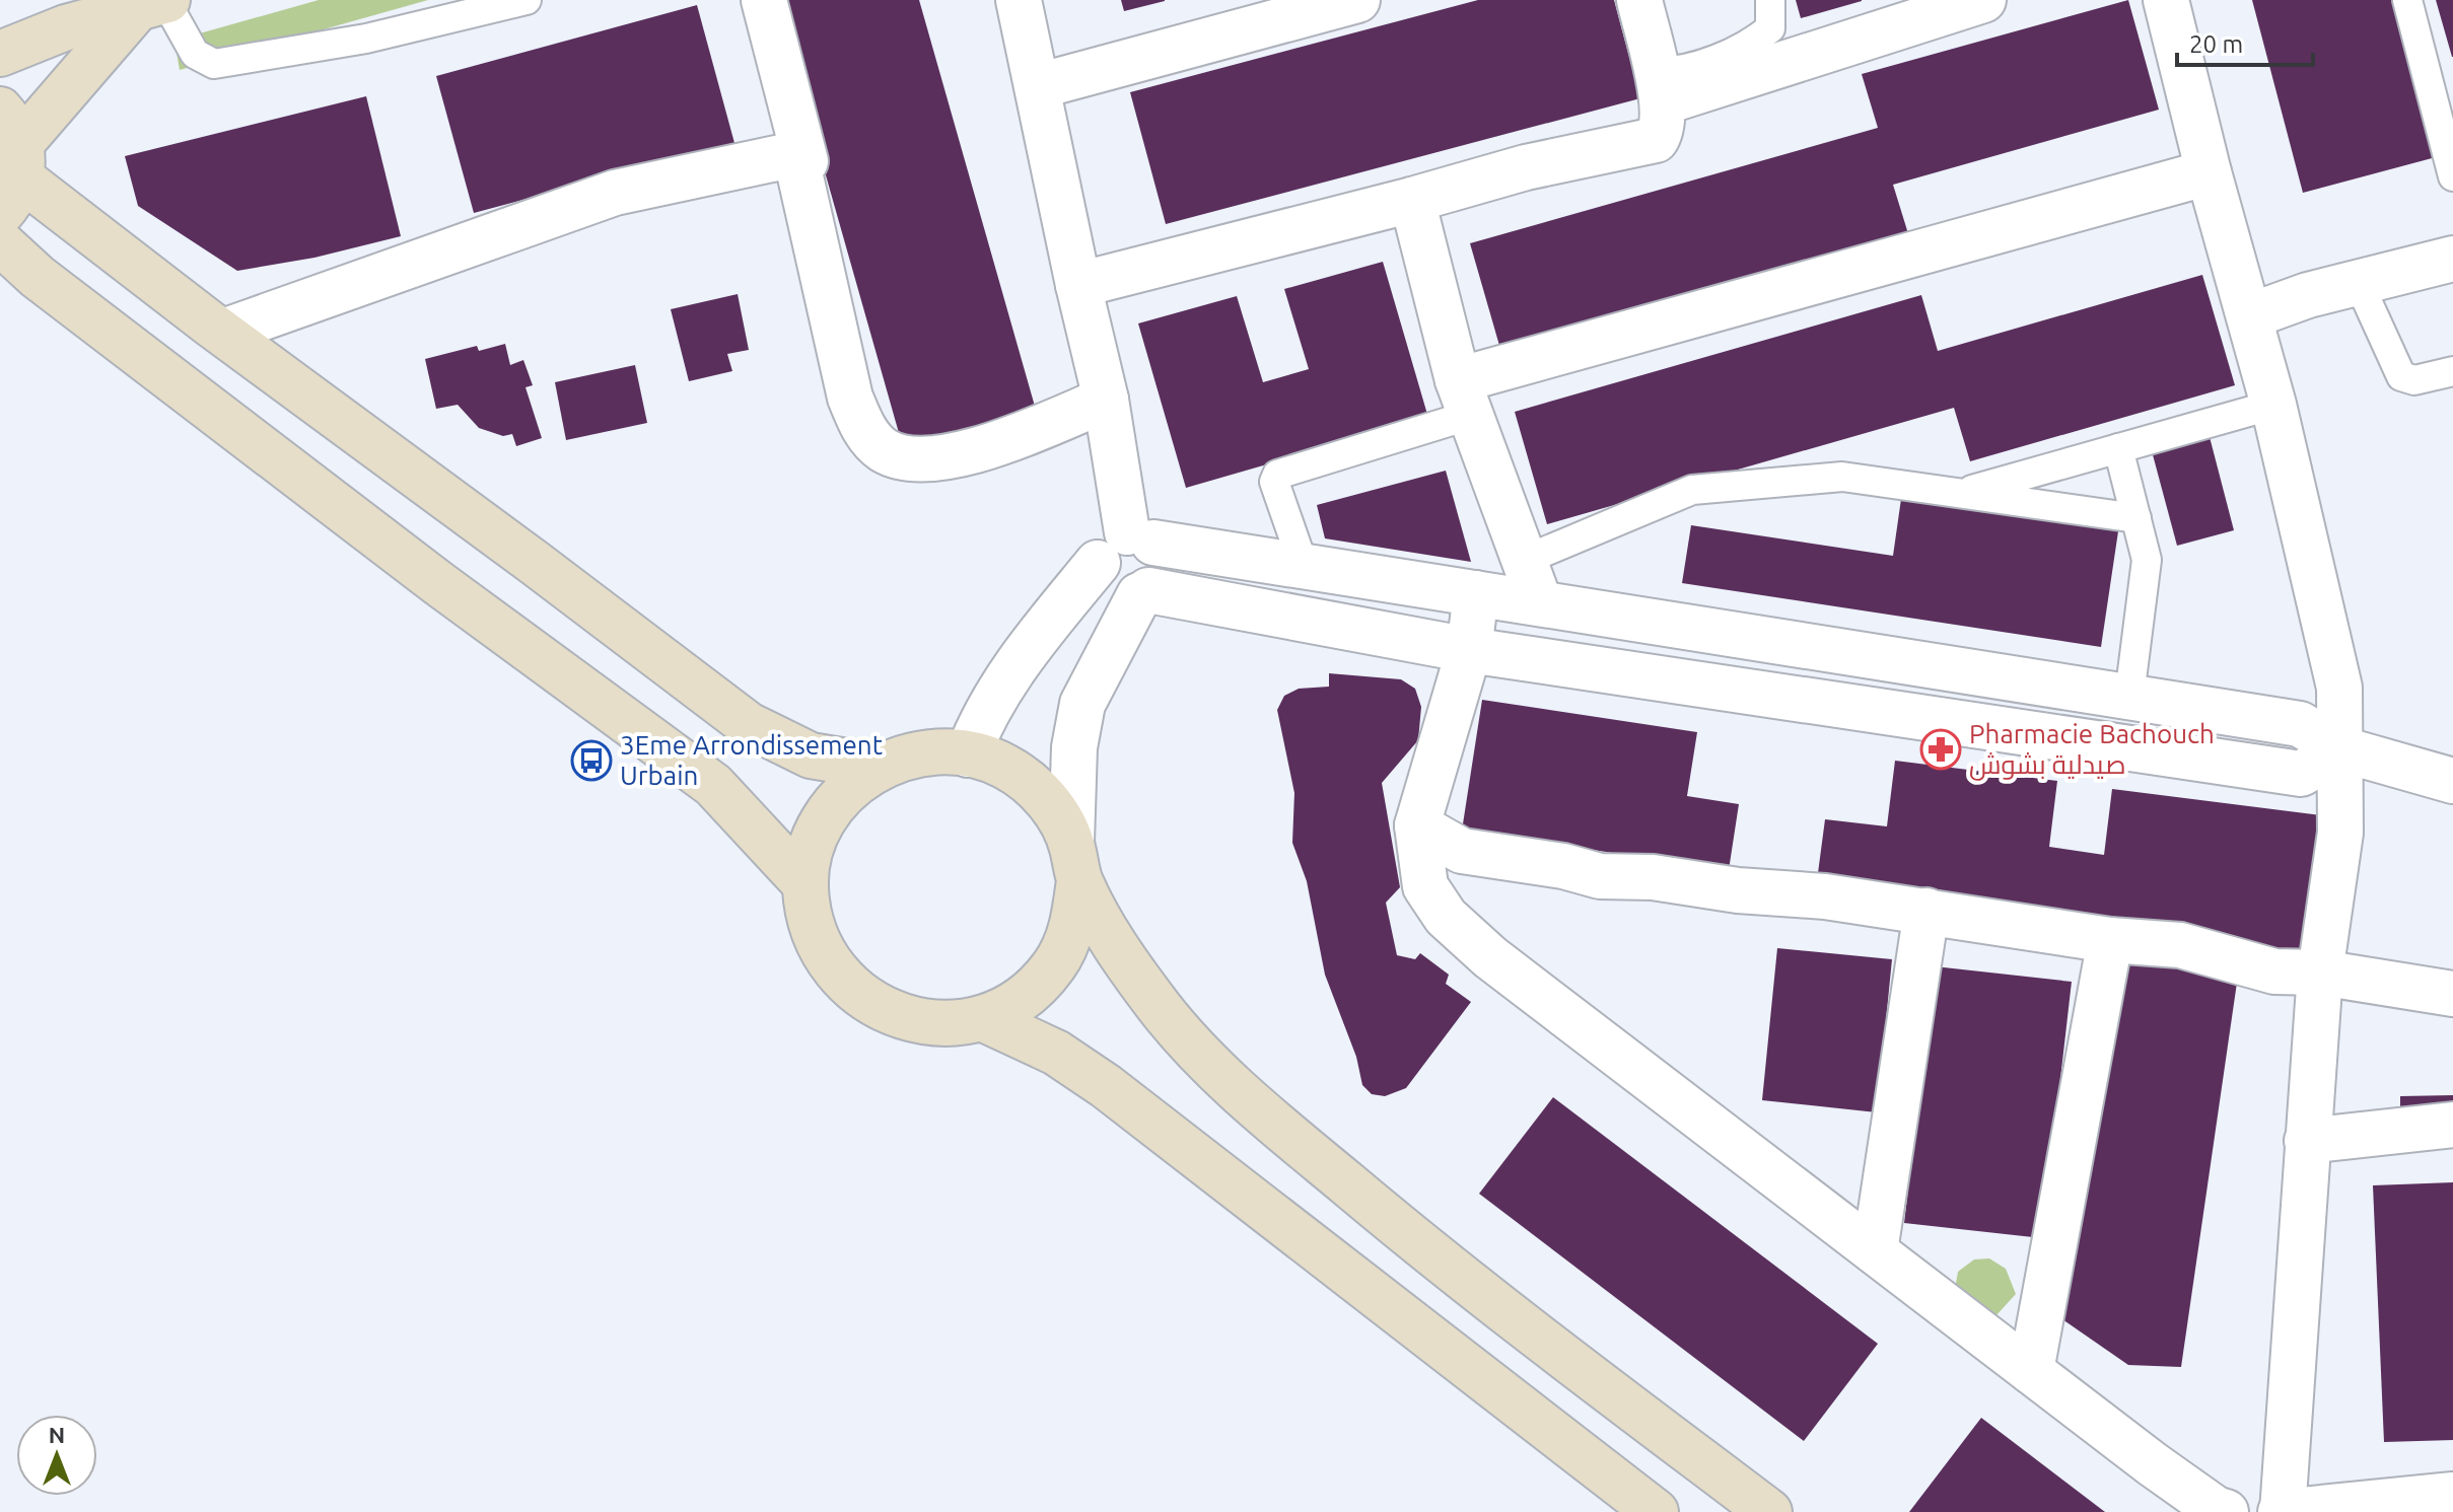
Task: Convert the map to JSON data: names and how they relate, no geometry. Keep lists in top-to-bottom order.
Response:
{
  "places": {
    "pharmacy": ["Pharmacie Bachouch صيدلية بشوش"],
    "bus stop": ["3Eme Arrondissement Urbain"]
  },
  "scale_bar": "20 m",
  "north": "top"
}
